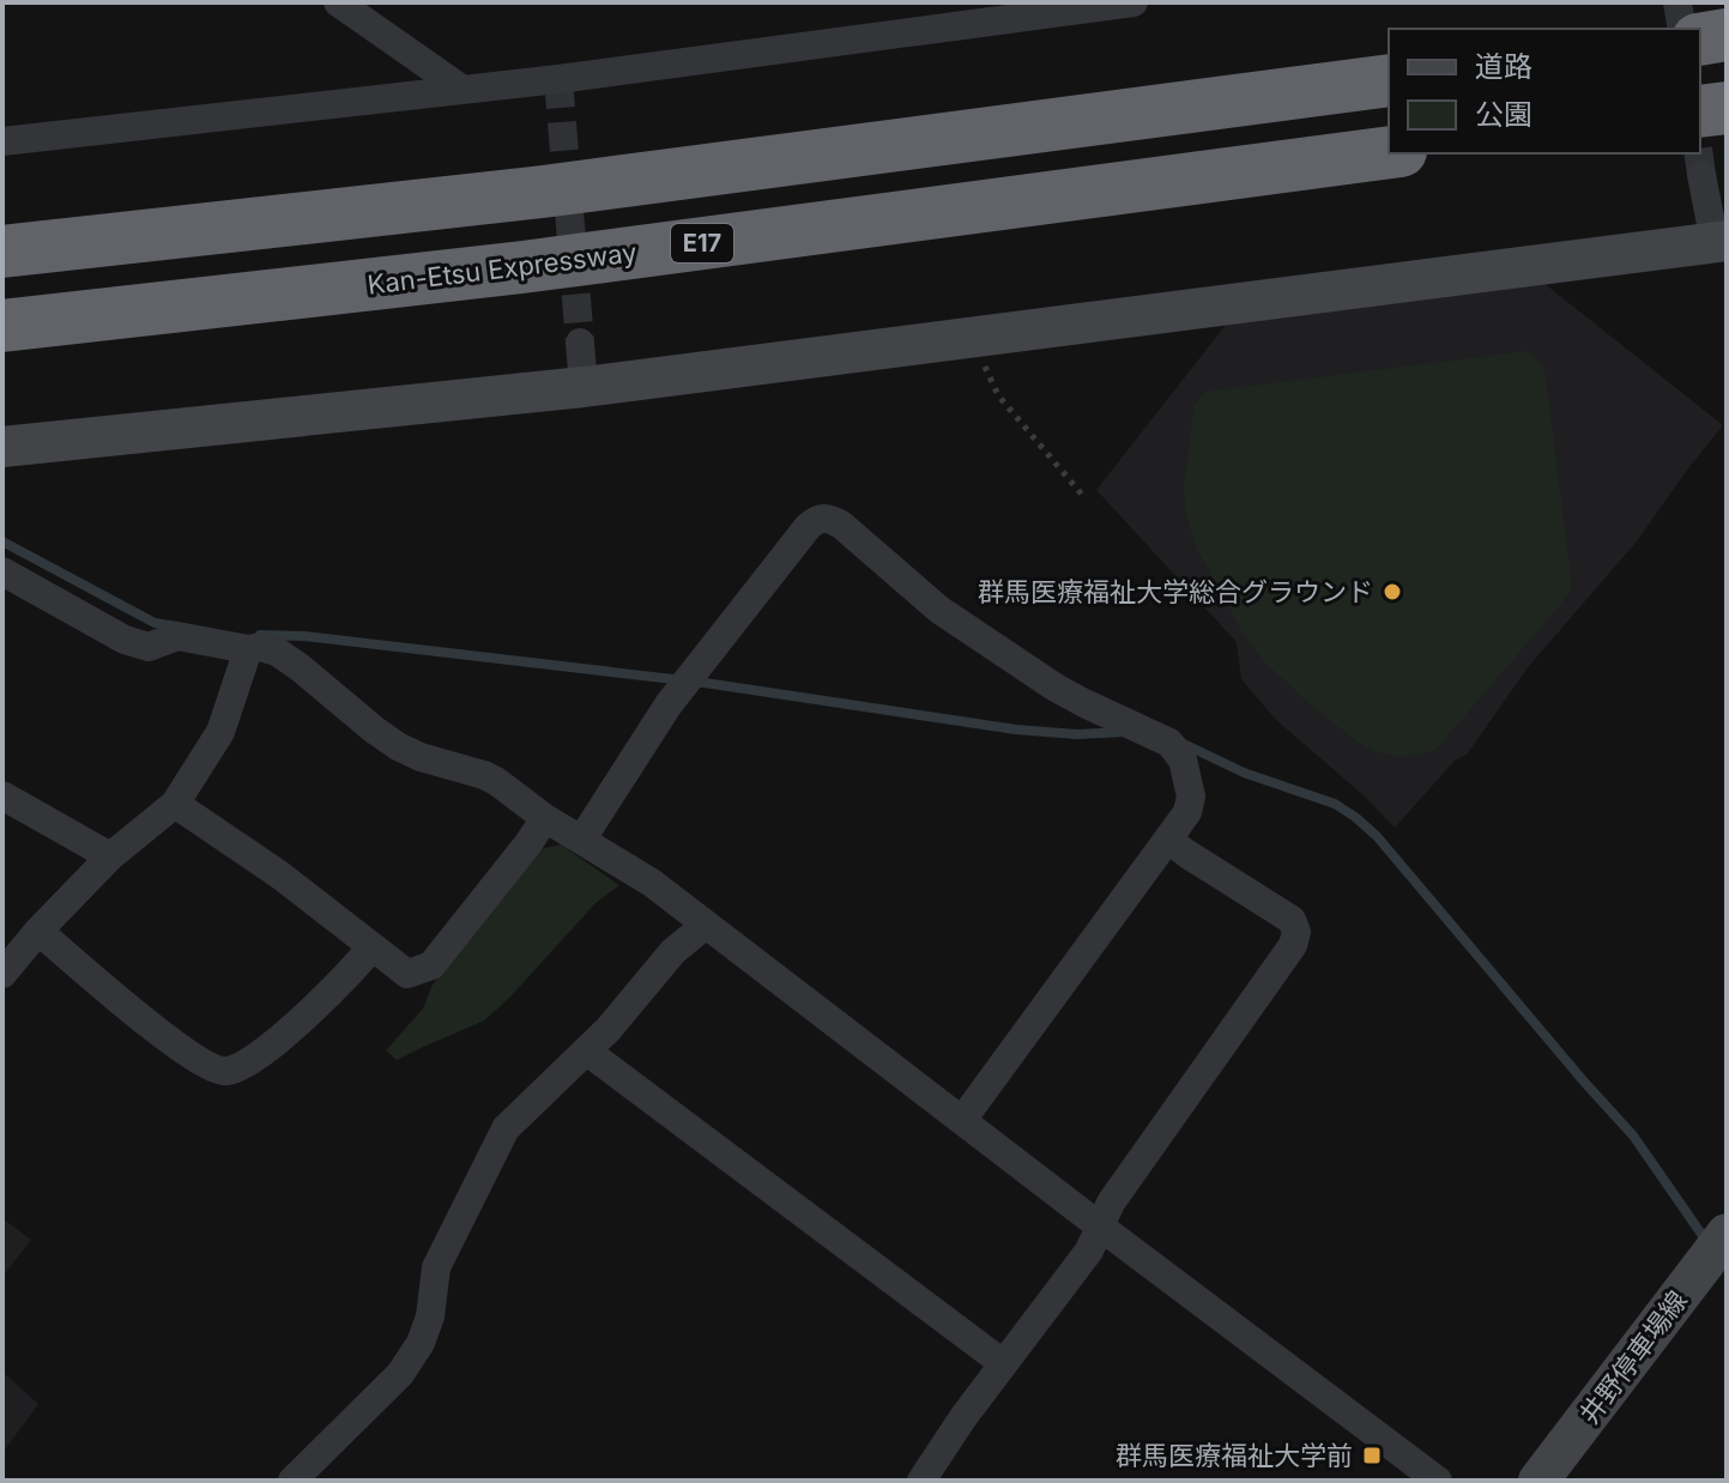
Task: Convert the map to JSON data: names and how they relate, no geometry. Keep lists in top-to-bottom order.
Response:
{
  "streets": {
    "highway": ["E17", "Kan-Etsu Expressway"],
    "street": ["井野停車場線"]
  },
  "places": {
    "other": ["群馬医療福祉大学総合グラウンド"],
    "transit": ["群馬医療福祉大学前"]
  },
  "legend": ["道路", "公園"]
}
